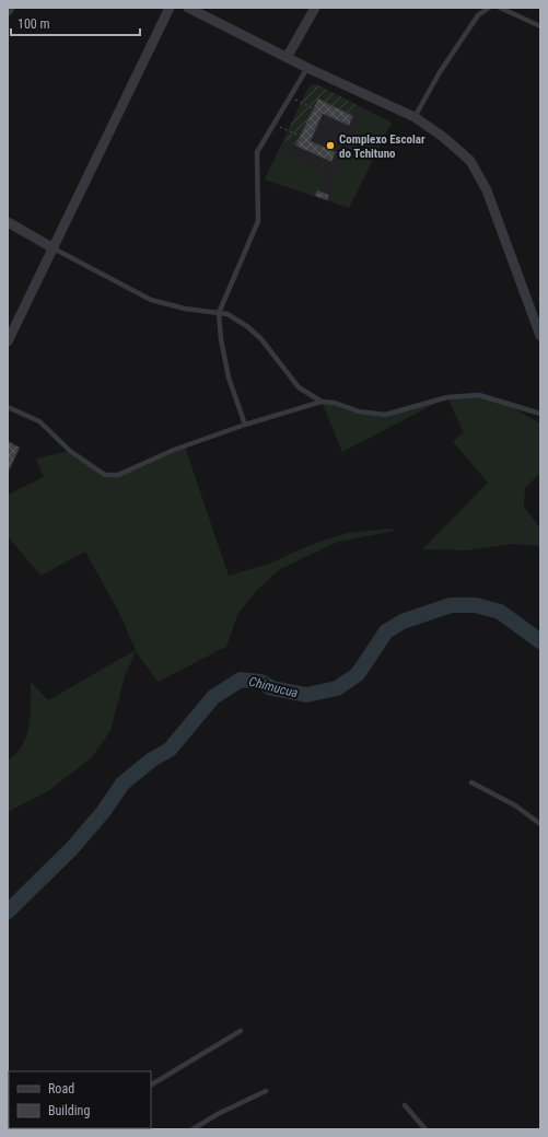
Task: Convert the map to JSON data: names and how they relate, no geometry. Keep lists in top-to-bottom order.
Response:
{
  "water": ["Chimucua"],
  "places": ["Complexo Escolar do Tchituno"],
  "legend": ["Road", "Building"],
  "scale_bar": "100 m"
}
